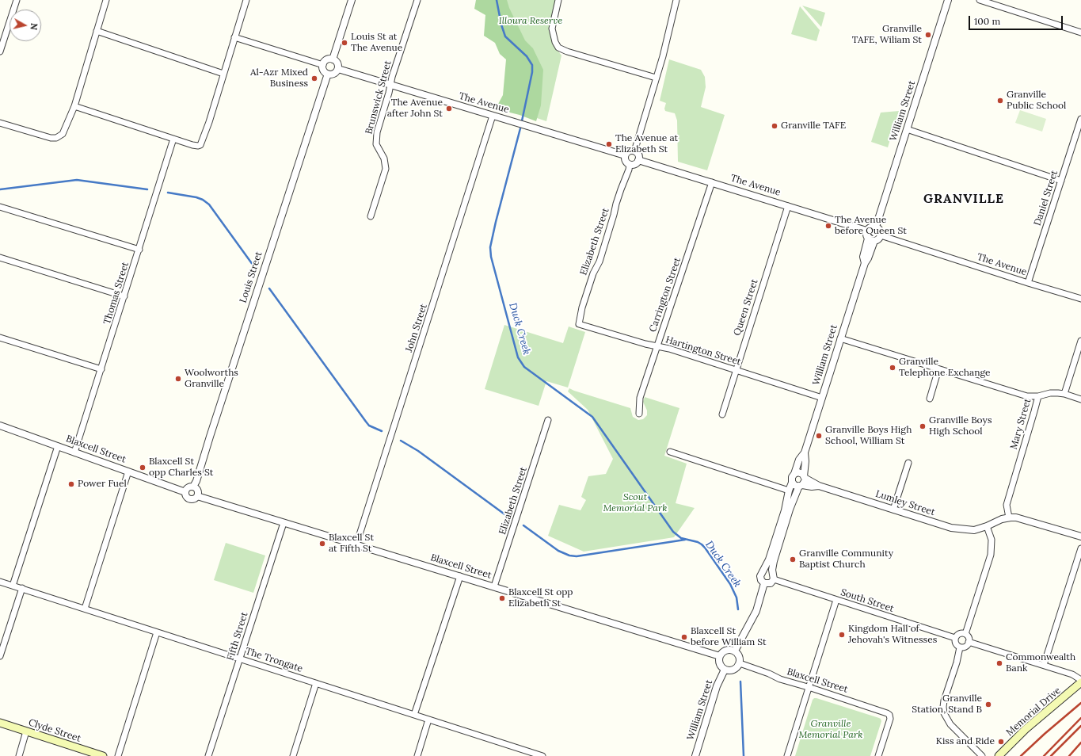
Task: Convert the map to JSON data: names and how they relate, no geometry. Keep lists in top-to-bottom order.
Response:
{
  "streets": {
    "main road": ["Memorial Drive", "Clyde Street"],
    "street": [
      "Brunswick Street",
      "The Avenue",
      "William Street",
      "Daniel Street",
      "Elizabeth Street",
      "Louis Street",
      "Thomas Street",
      "Carrington Street",
      "Queen Street",
      "John Street",
      "Hartington Street",
      "Mary Street",
      "Blaxcell Street",
      "Lumley Street",
      "South Street",
      "Fifth Street",
      "The Trongate"
    ]
  },
  "crossings": [
    ["Brunswick Street", "The Avenue"],
    ["The Avenue", "William Street"],
    ["The Avenue", "Daniel Street"],
    ["The Avenue", "Elizabeth Street"],
    ["The Avenue", "Louis Street"],
    ["The Avenue", "Carrington Street"],
    ["The Avenue", "Queen Street"],
    ["The Avenue", "John Street"],
    ["William Street", "Hartington Street"],
    ["William Street", "Blaxcell Street"],
    ["William Street", "Lumley Street"],
    ["Elizabeth Street", "Hartington Street"],
    ["Elizabeth Street", "Blaxcell Street"],
    ["Louis Street", "Blaxcell Street"],
    ["Thomas Street", "Blaxcell Street"],
    ["Carrington Street", "Hartington Street"],
    ["Queen Street", "Hartington Street"],
    ["John Street", "Blaxcell Street"],
    ["Mary Street", "Lumley Street"],
    ["Blaxcell Street", "Fifth Street"],
    ["Fifth Street", "The Trongate"]
  ],
  "districts": ["GRANVILLE"],
  "water": ["Duck Creek"],
  "parks": ["Illoura Reserve", "Scout Memorial Park", "Granville Memorial Park"],
  "places": [
    "Granville TAFE, Wiliam St",
    "Louis St at The Avenue",
    "Al-Azr Mixed Business",
    "Granville Public School",
    "The Avenue after John St",
    "Granville TAFE",
    "The Avenue at Elizabeth St",
    "The Avenue before Queen St",
    "Granville Telephone Exchange",
    "Woolworths Granville",
    "Granville Boys High School",
    "Granville Boys High School, William St",
    "Blaxcell St opp Charles St",
    "Power Fuel",
    "Blaxcell St at Fifth St",
    "Granville Community Baptist Church",
    "Blaxcell St opp Elizabeth St",
    "Kingdom Hall of Jehovah's Witnesses",
    "Blaxcell St before William St",
    "Commonwealth Bank",
    "Granville Station, Stand B",
    "Kiss and Ride"
  ],
  "scale_bar": "100 m",
  "north": "right"
}
